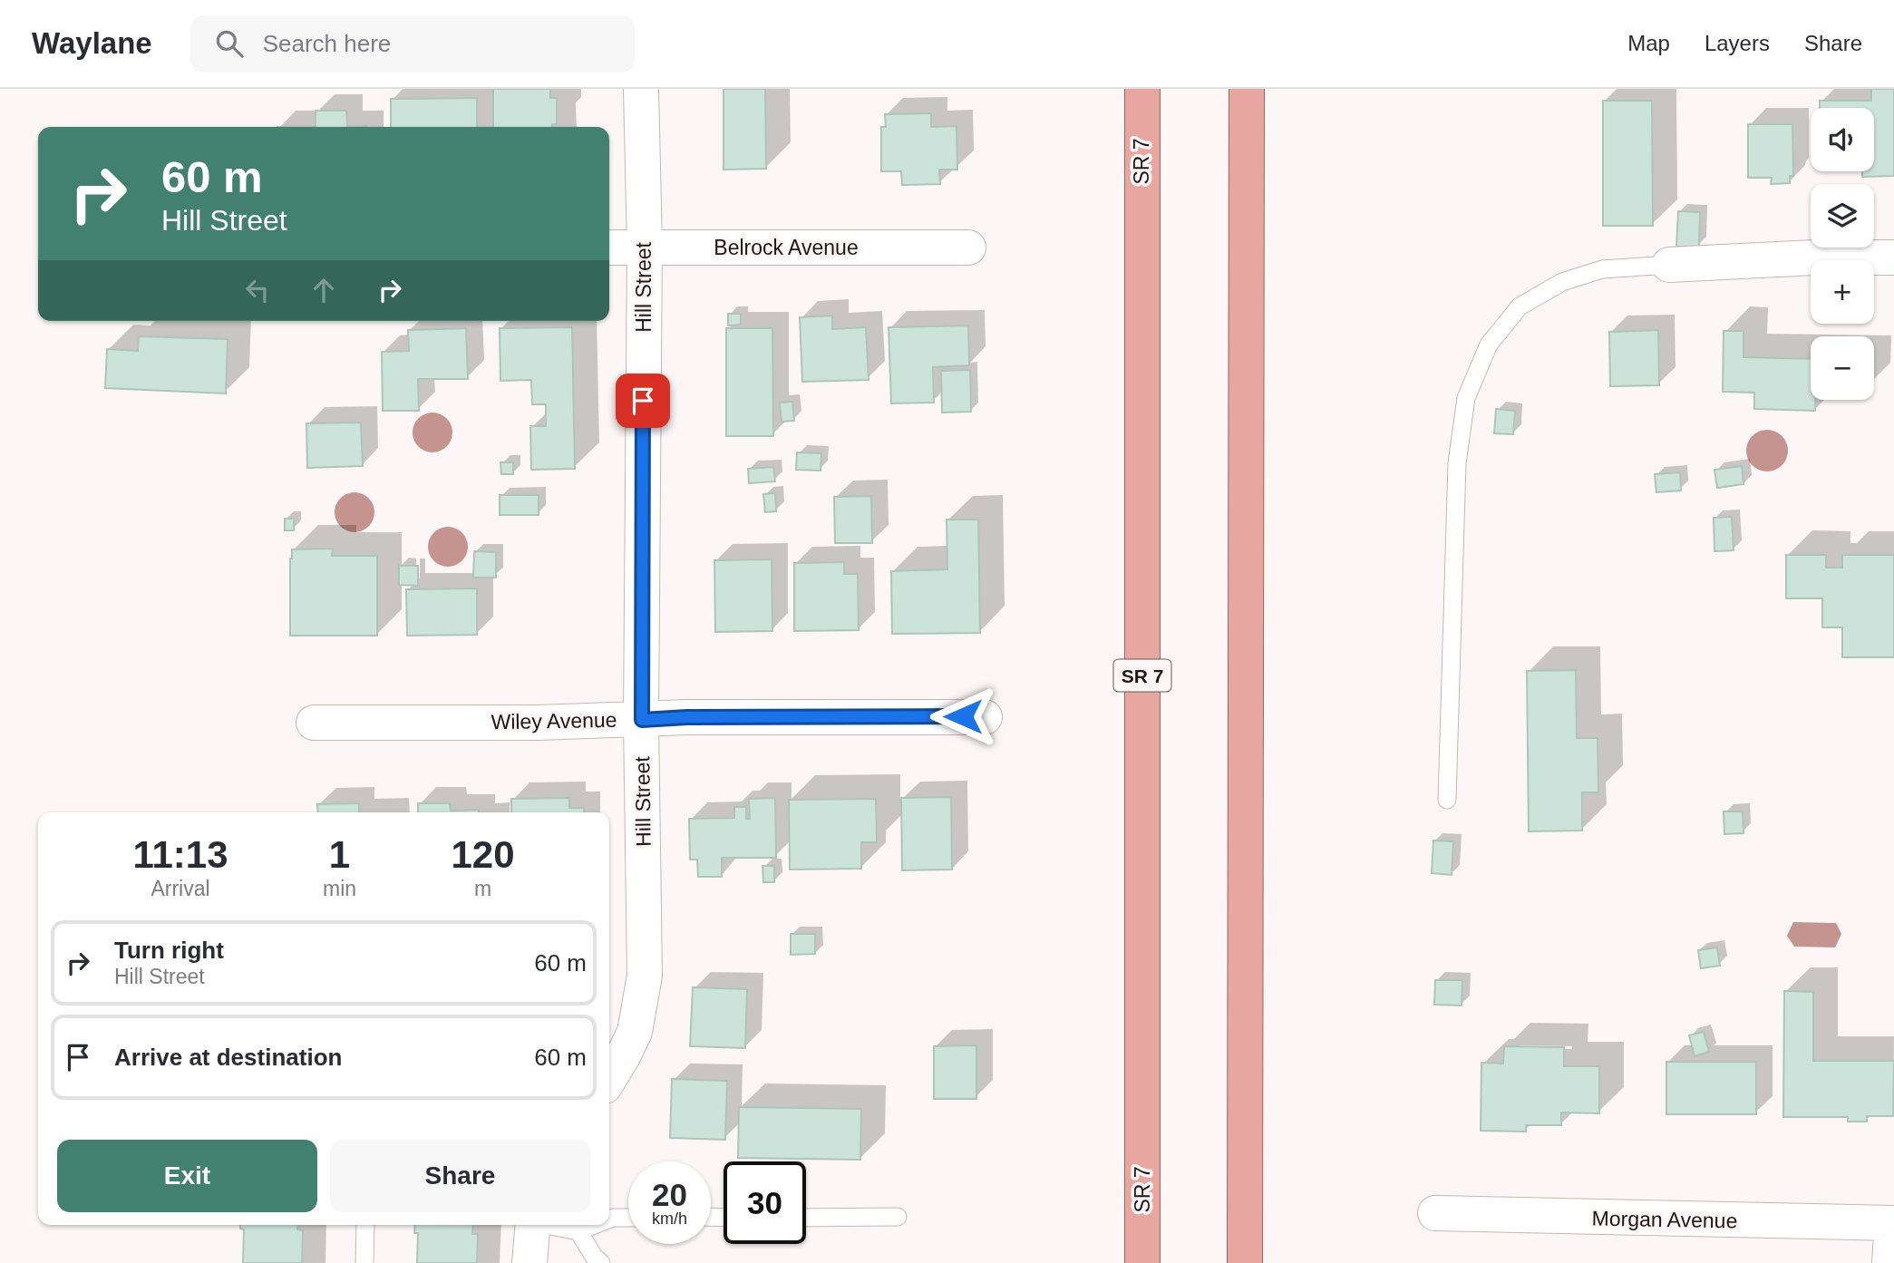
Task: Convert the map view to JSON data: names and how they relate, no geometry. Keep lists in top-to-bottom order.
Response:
{
  "streets": {
    "highway": ["SR 7"],
    "street": [
      "Belrock Avenue",
      "Hill Street",
      "Wiley Avenue",
      "Morgan Avenue"
    ]
  },
  "crossings": [
    ["Belrock Avenue", "Hill Street"],
    ["Hill Street", "Wiley Avenue"]
  ],
  "page": {
    "header": "Waylane",
    "search": "Search here",
    "nav": ["Map", "Layers", "Share"],
    "map_buttons": ["+", "−"],
    "turn": ["60 m", "Hill Street"],
    "eta": [
      "11:13",
      "Arrival",
      "1",
      "min",
      "120",
      "m"
    ],
    "list": [
      {
        "name": "Turn right",
        "note": "Hill Street",
        "value": "60 m"
      },
      {
        "name": "Arrive at destination",
        "value": "60 m"
      }
    ],
    "buttons": ["Exit", "Share"],
    "speed": "20 km/h",
    "limit": "30"
  }
}
